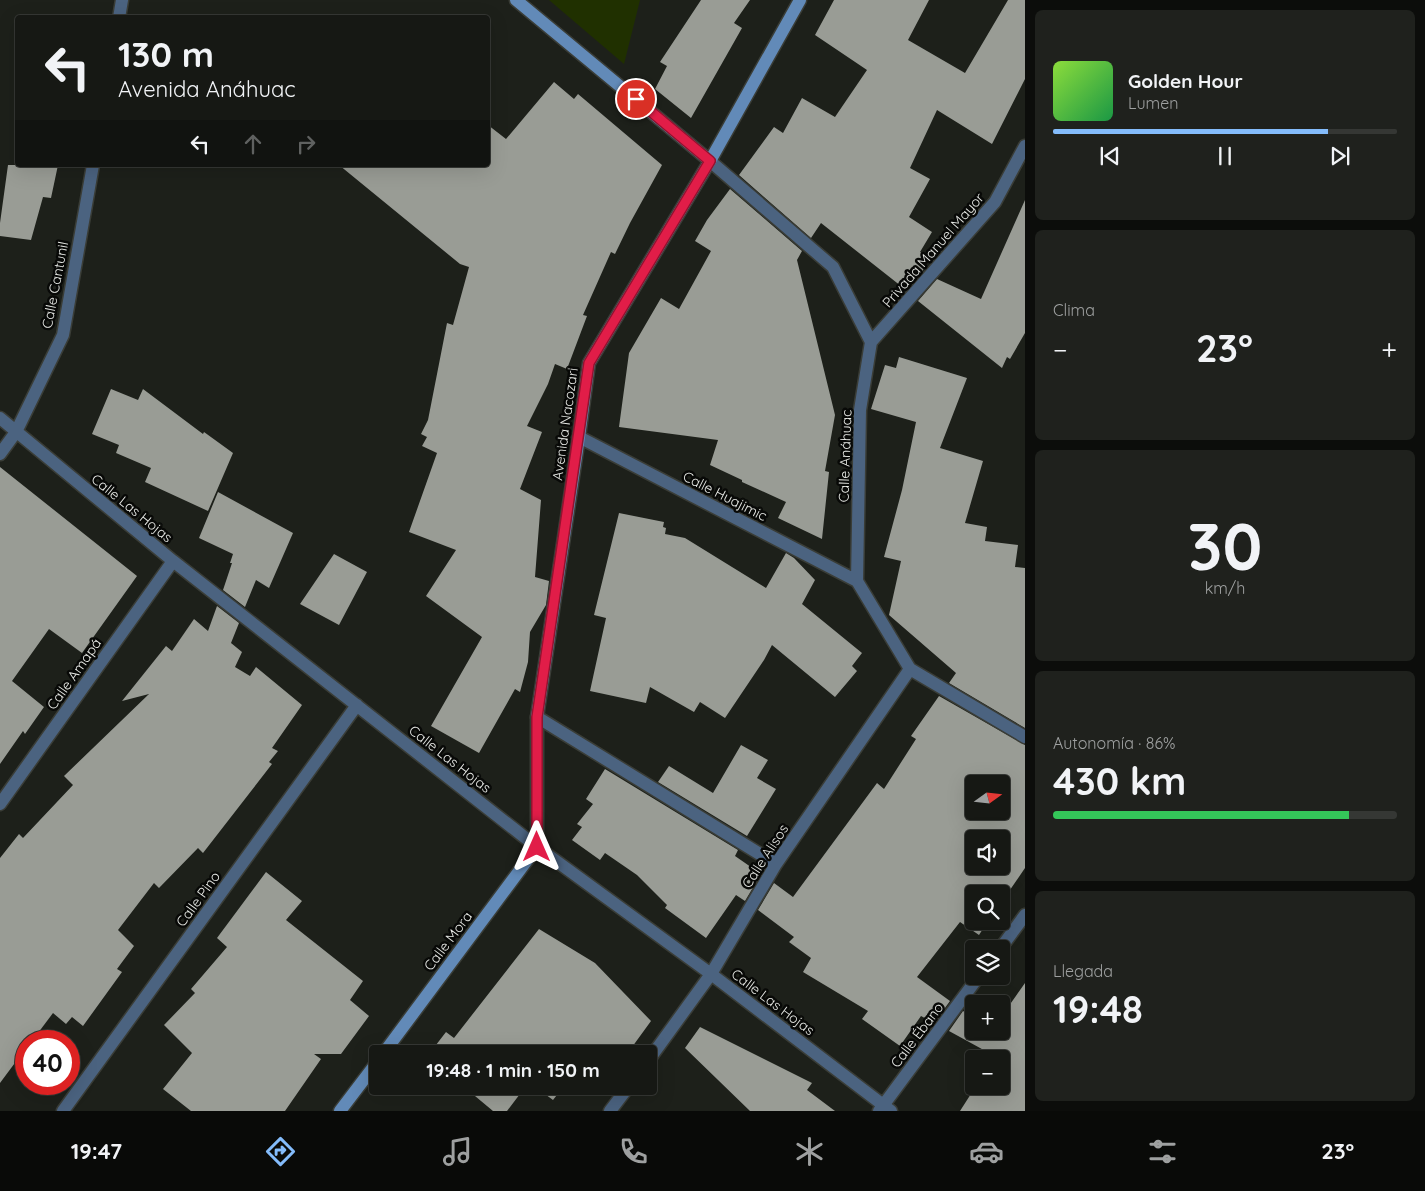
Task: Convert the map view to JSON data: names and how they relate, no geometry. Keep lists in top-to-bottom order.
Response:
{
  "streets": {
    "street": [
      "Privada Manuel Mayor",
      "Calle Cantunil",
      "Avenida Nacozari",
      "Calle Anáhuac",
      "Calle Huajimic",
      "Calle Las Hojas",
      "Calle Amapá",
      "Calle Alisos",
      "Calle Pino",
      "Calle Mora",
      "Calle Ébano"
    ]
  },
  "crossings": [
    ["Privada Manuel Mayor", "Calle Anáhuac"],
    ["Calle Cantunil", "Calle Las Hojas"],
    ["Avenida Nacozari", "Calle Huajimic"],
    ["Avenida Nacozari", "Calle Las Hojas"],
    ["Avenida Nacozari", "Calle Mora"],
    ["Calle Anáhuac", "Calle Huajimic"],
    ["Calle Las Hojas", "Calle Amapá"],
    ["Calle Las Hojas", "Calle Alisos"],
    ["Calle Las Hojas", "Calle Pino"],
    ["Calle Las Hojas", "Calle Mora"],
    ["Calle Las Hojas", "Calle Ébano"]
  ],
  "north": "right",
  "page": {
    "turn": ["130 m", "Avenida Anáhuac"],
    "song": ["Golden Hour", "Lumen"],
    "tile": [
      "Clima",
      ["30", "km/h"],
      ["Autonomía · 86%", "430 km"],
      ["Llegada", "19:48"]
    ],
    "heat": ["−", "23°", "+"],
    "map_buttons": ["+", "−"],
    "limit": "40",
    "trip": "19:48 · 1 min · 150 m",
    "tabs": ["19:47", "23°"]
  }
}
